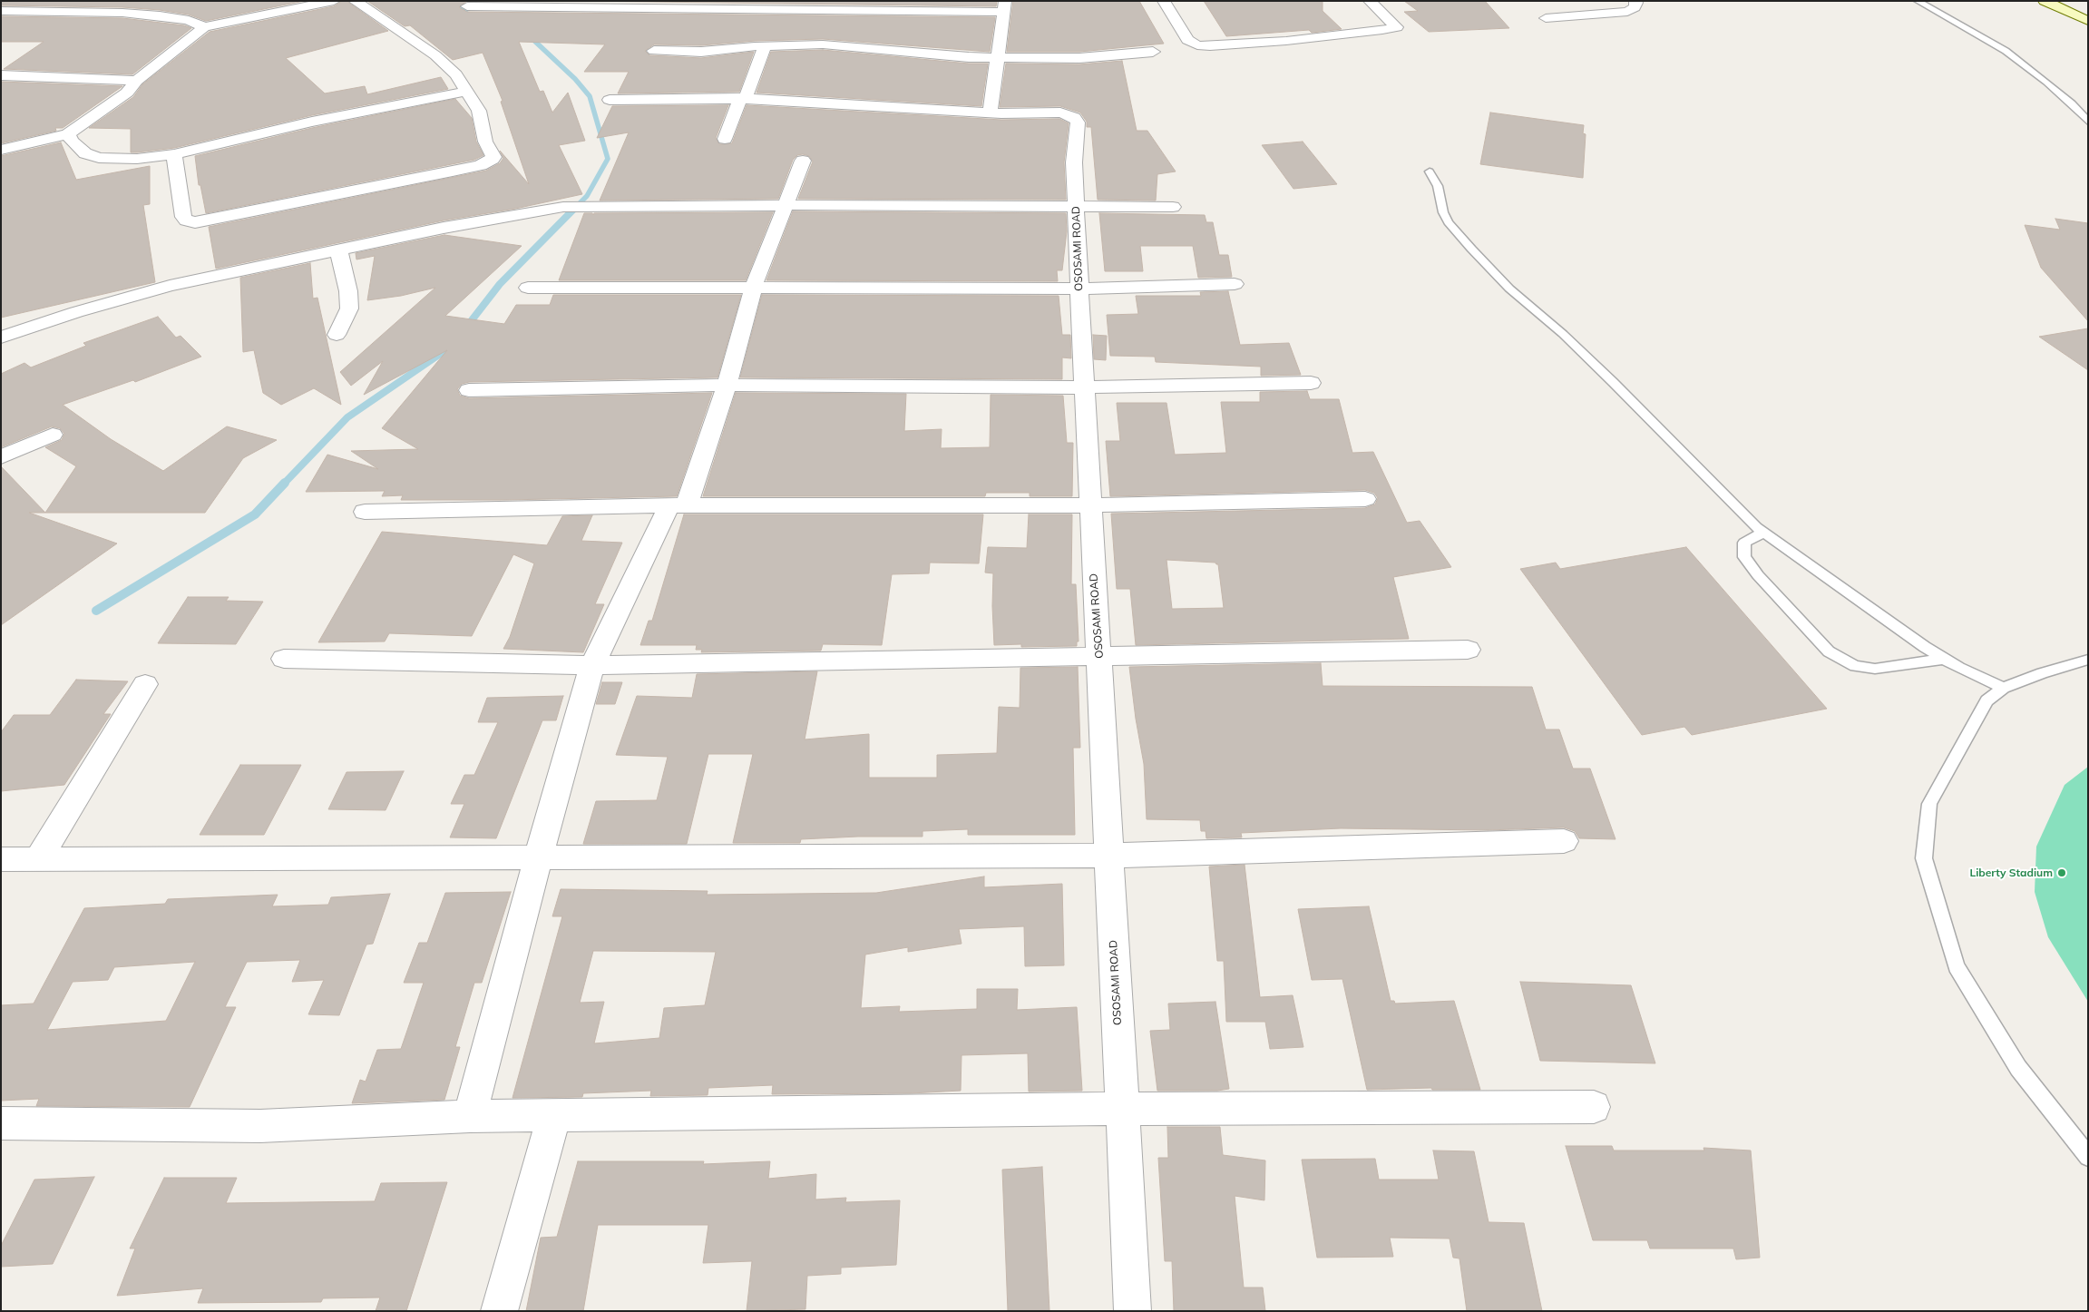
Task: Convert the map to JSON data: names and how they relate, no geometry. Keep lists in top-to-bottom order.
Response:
{
  "streets": {
    "street": ["OSOSAMI ROAD"]
  },
  "places": ["Liberty Stadium"]
}
